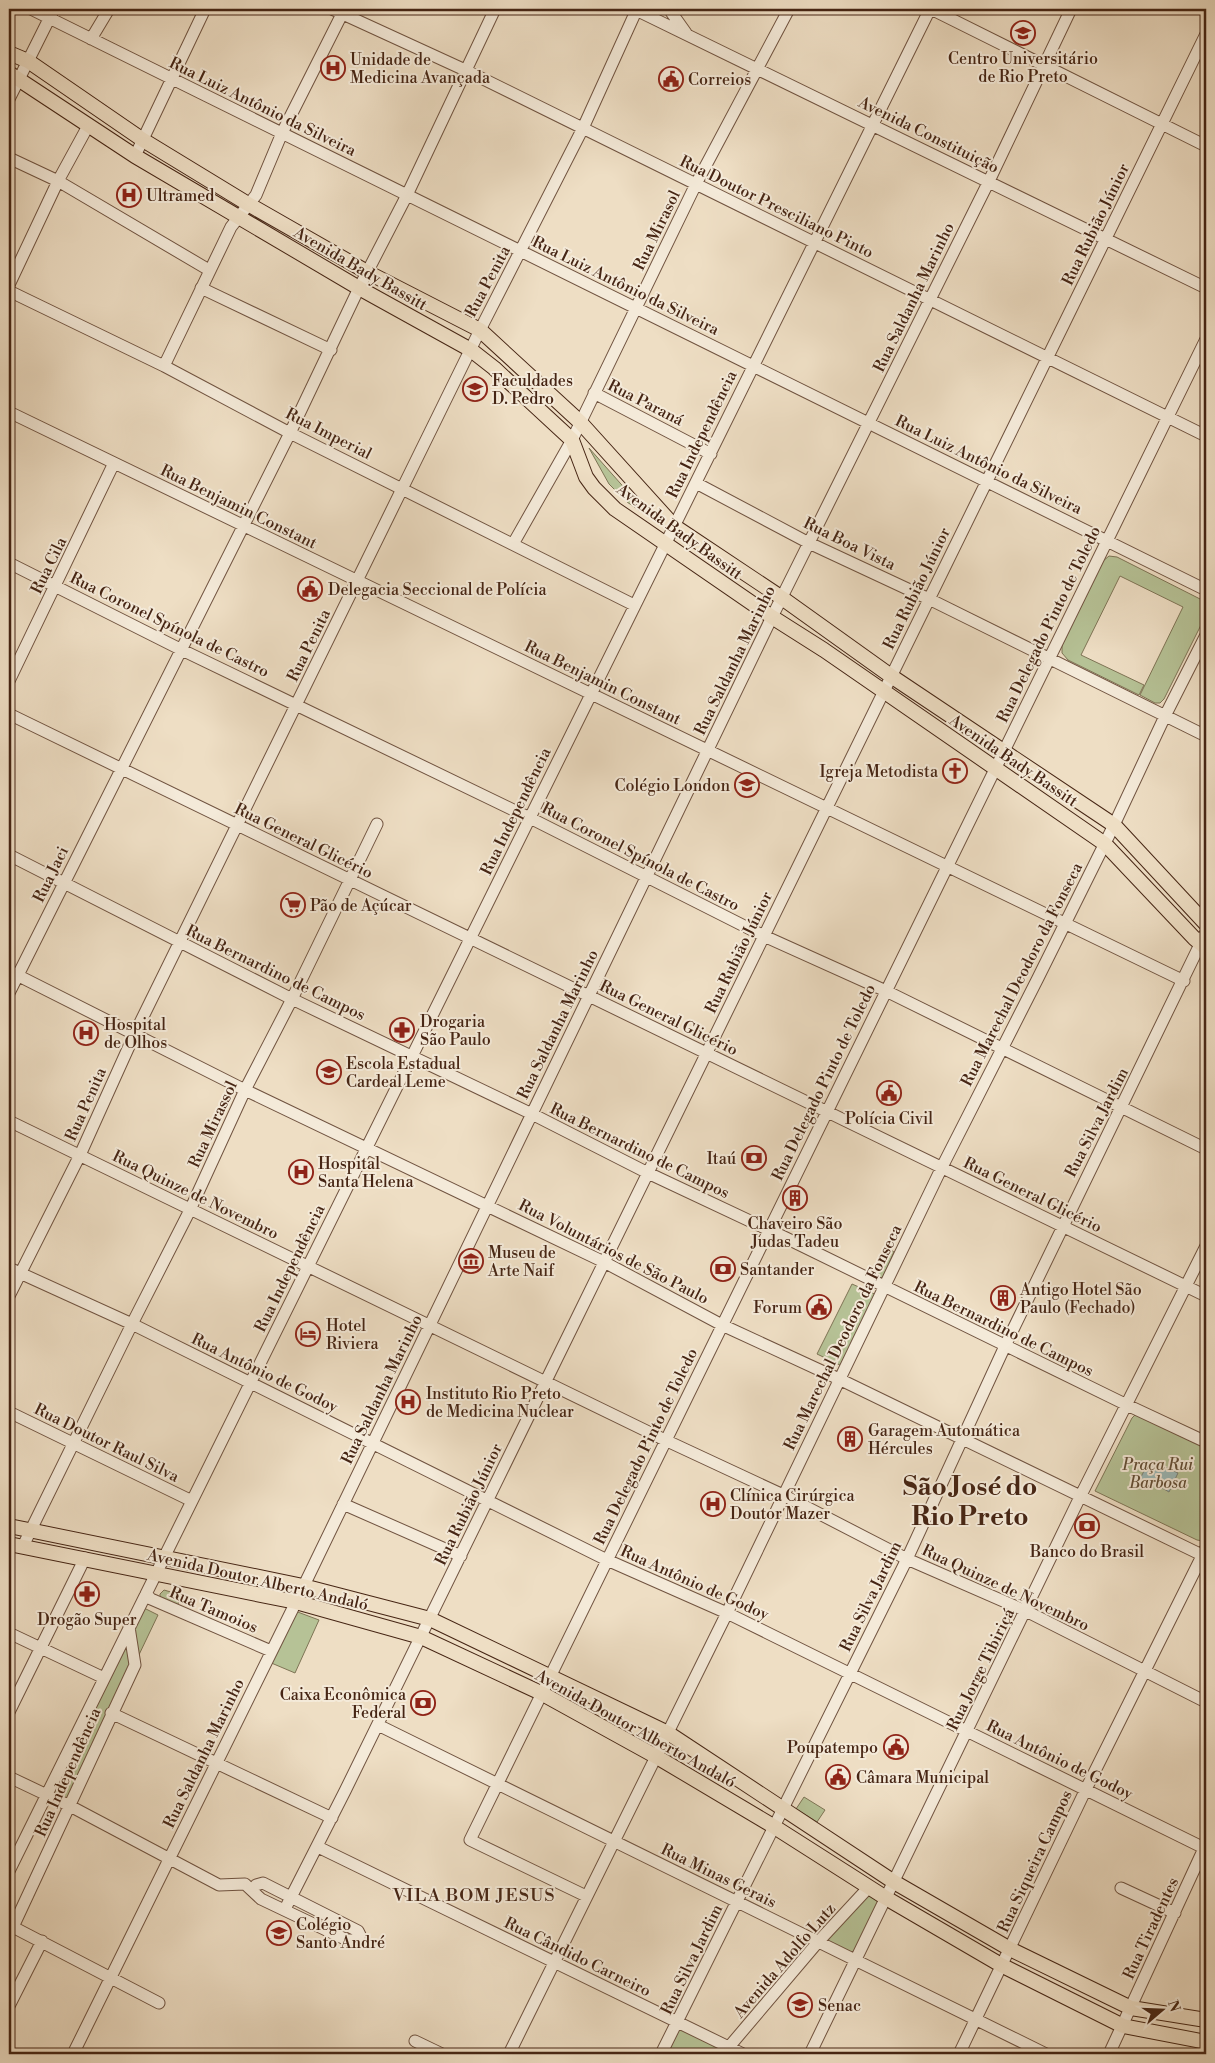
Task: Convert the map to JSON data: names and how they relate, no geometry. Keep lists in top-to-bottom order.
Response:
{
  "streets": {
    "main road": ["Avenida Bady Bassitt", "Avenida Doutor Alberto Andaló"],
    "street": [
      "Rua Luiz Antônio da Silveira",
      "Avenida Constituição",
      "Rua Doutor Presciliano Pinto",
      "Rua Rubião Júnior",
      "Rua Mirasol",
      "Rua Penita",
      "Rua Saldanha Marinho",
      "Rua Paraná",
      "Rua Imperial",
      "Rua Independência",
      "Rua Benjamin Constant",
      "Rua Boa Vista",
      "Rua Cila",
      "Rua Coronel Spínola de Castro",
      "Rua Delegado Pinto de Toledo",
      "Rua General Glicério",
      "Rua Jaci",
      "Rua Bernardino de Campos",
      "Rua Marechal Deodoro da Fonseca",
      "Rua Silva Jardim",
      "Rua Mirassol",
      "Rua Quinze de Novembro",
      "Rua Voluntários de São Paulo",
      "Rua Antônio de Godoy",
      "Rua Doutor Raul Silva",
      "Rua Tamoios",
      "Rua Jorge Tibiriçá",
      "Rua Siqueira Campos",
      "Rua Minas Gerais",
      "Rua Tiradentes",
      "Rua Cândido Carneiro",
      "Avenida Adolfo Lutz"
    ]
  },
  "crossings": [
    ["Rua Luiz Antônio da Silveira", "Rua Rubião Júnior"],
    ["Rua Luiz Antônio da Silveira", "Rua Mirasol"],
    ["Rua Luiz Antônio da Silveira", "Rua Penita"],
    ["Rua Luiz Antônio da Silveira", "Rua Saldanha Marinho"],
    ["Rua Luiz Antônio da Silveira", "Rua Independência"],
    ["Rua Luiz Antônio da Silveira", "Rua Delegado Pinto de Toledo"],
    ["Rua Luiz Antônio da Silveira", "Rua Jaci"],
    ["Avenida Constituição", "Rua Rubião Júnior"],
    ["Avenida Constituição", "Rua Mirasol"],
    ["Avenida Constituição", "Rua Penita"],
    ["Avenida Constituição", "Rua Saldanha Marinho"],
    ["Avenida Constituição", "Rua Independência"],
    ["Rua Doutor Presciliano Pinto", "Rua Rubião Júnior"],
    ["Rua Doutor Presciliano Pinto", "Rua Mirasol"],
    ["Rua Doutor Presciliano Pinto", "Rua Penita"],
    ["Rua Doutor Presciliano Pinto", "Rua Saldanha Marinho"],
    ["Rua Doutor Presciliano Pinto", "Rua Independência"],
    ["Rua Doutor Presciliano Pinto", "Rua Delegado Pinto de Toledo"],
    ["Rua Doutor Presciliano Pinto", "Rua Jaci"],
    ["Rua Rubião Júnior", "Avenida Bady Bassitt"],
    ["Rua Rubião Júnior", "Rua Benjamin Constant"],
    ["Rua Rubião Júnior", "Rua Boa Vista"],
    ["Rua Rubião Júnior", "Rua Coronel Spínola de Castro"],
    ["Rua Rubião Júnior", "Rua General Glicério"],
    ["Rua Rubião Júnior", "Rua Bernardino de Campos"],
    ["Rua Rubião Júnior", "Rua Quinze de Novembro"],
    ["Rua Rubião Júnior", "Rua Voluntários de São Paulo"],
    ["Rua Rubião Júnior", "Rua Antônio de Godoy"],
    ["Rua Rubião Júnior", "Avenida Doutor Alberto Andaló"],
    ["Rua Rubião Júnior", "Rua Minas Gerais"],
    ["Rua Rubião Júnior", "Rua Cândido Carneiro"],
    ["Rua Mirasol", "Avenida Bady Bassitt"],
    ["Rua Mirasol", "Rua Paraná"],
    ["Rua Mirasol", "Rua Imperial"],
    ["Avenida Bady Bassitt", "Rua Penita"],
    ["Avenida Bady Bassitt", "Rua Saldanha Marinho"],
    ["Avenida Bady Bassitt", "Rua Independência"],
    ["Avenida Bady Bassitt", "Rua Delegado Pinto de Toledo"],
    ["Avenida Bady Bassitt", "Rua Jaci"],
    ["Avenida Bady Bassitt", "Rua Marechal Deodoro da Fonseca"],
    ["Avenida Bady Bassitt", "Rua Silva Jardim"],
    ["Rua Penita", "Rua Imperial"],
    ["Rua Penita", "Rua Benjamin Constant"],
    ["Rua Penita", "Rua Coronel Spínola de Castro"],
    ["Rua Penita", "Rua General Glicério"],
    ["Rua Penita", "Rua Bernardino de Campos"],
    ["Rua Penita", "Rua Quinze de Novembro"],
    ["Rua Penita", "Rua Voluntários de São Paulo"],
    ["Rua Penita", "Rua Antônio de Godoy"],
    ["Rua Saldanha Marinho", "Rua Benjamin Constant"],
    ["Rua Saldanha Marinho", "Rua Boa Vista"],
    ["Rua Saldanha Marinho", "Rua Coronel Spínola de Castro"],
    ["Rua Saldanha Marinho", "Rua General Glicério"],
    ["Rua Saldanha Marinho", "Rua Bernardino de Campos"],
    ["Rua Saldanha Marinho", "Rua Quinze de Novembro"],
    ["Rua Saldanha Marinho", "Rua Voluntários de São Paulo"],
    ["Rua Saldanha Marinho", "Rua Antônio de Godoy"],
    ["Rua Saldanha Marinho", "Avenida Doutor Alberto Andaló"],
    ["Rua Saldanha Marinho", "Rua Tamoios"],
    ["Rua Paraná", "Rua Independência"],
    ["Rua Imperial", "Rua Independência"],
    ["Rua Imperial", "Rua Jaci"],
    ["Rua Independência", "Rua Benjamin Constant"],
    ["Rua Independência", "Rua Boa Vista"],
    ["Rua Independência", "Rua Coronel Spínola de Castro"],
    ["Rua Independência", "Rua General Glicério"],
    ["Rua Independência", "Rua Bernardino de Campos"],
    ["Rua Independência", "Rua Quinze de Novembro"],
    ["Rua Independência", "Rua Voluntários de São Paulo"],
    ["Rua Independência", "Rua Antônio de Godoy"],
    ["Rua Independência", "Rua Doutor Raul Silva"],
    ["Rua Independência", "Avenida Doutor Alberto Andaló"],
    ["Rua Independência", "Rua Tamoios"],
    ["Rua Benjamin Constant", "Rua Cila"],
    ["Rua Benjamin Constant", "Rua Delegado Pinto de Toledo"],
    ["Rua Benjamin Constant", "Rua Jaci"],
    ["Rua Benjamin Constant", "Rua Marechal Deodoro da Fonseca"],
    ["Rua Benjamin Constant", "Rua Silva Jardim"],
    ["Rua Boa Vista", "Rua Delegado Pinto de Toledo"],
    ["Rua Boa Vista", "Rua Marechal Deodoro da Fonseca"],
    ["Rua Cila", "Rua Coronel Spínola de Castro"],
    ["Rua Coronel Spínola de Castro", "Rua Delegado Pinto de Toledo"],
    ["Rua Coronel Spínola de Castro", "Rua Jaci"],
    ["Rua Coronel Spínola de Castro", "Rua Marechal Deodoro da Fonseca"],
    ["Rua Coronel Spínola de Castro", "Rua Silva Jardim"],
    ["Rua Delegado Pinto de Toledo", "Rua General Glicério"],
    ["Rua Delegado Pinto de Toledo", "Rua Bernardino de Campos"],
    ["Rua Delegado Pinto de Toledo", "Rua Marechal Deodoro da Fonseca"],
    ["Rua Delegado Pinto de Toledo", "Rua Quinze de Novembro"],
    ["Rua Delegado Pinto de Toledo", "Rua Voluntários de São Paulo"],
    ["Rua Delegado Pinto de Toledo", "Rua Antônio de Godoy"],
    ["Rua Delegado Pinto de Toledo", "Avenida Doutor Alberto Andaló"],
    ["Rua Delegado Pinto de Toledo", "Rua Minas Gerais"],
    ["Rua General Glicério", "Rua Jaci"],
    ["Rua General Glicério", "Rua Marechal Deodoro da Fonseca"],
    ["Rua General Glicério", "Rua Silva Jardim"],
    ["Rua General Glicério", "Rua Mirassol"],
    ["Rua General Glicério", "Rua Jorge Tibiriçá"],
    ["Rua Jaci", "Rua Bernardino de Campos"],
    ["Rua Jaci", "Rua Voluntários de São Paulo"],
    ["Rua Bernardino de Campos", "Rua Marechal Deodoro da Fonseca"],
    ["Rua Bernardino de Campos", "Rua Silva Jardim"],
    ["Rua Bernardino de Campos", "Rua Mirassol"],
    ["Rua Bernardino de Campos", "Rua Jorge Tibiriçá"],
    ["Rua Marechal Deodoro da Fonseca", "Rua Quinze de Novembro"],
    ["Rua Marechal Deodoro da Fonseca", "Rua Voluntários de São Paulo"],
    ["Rua Marechal Deodoro da Fonseca", "Rua Antônio de Godoy"],
    ["Rua Marechal Deodoro da Fonseca", "Avenida Doutor Alberto Andaló"],
    ["Rua Marechal Deodoro da Fonseca", "Rua Minas Gerais"],
    ["Rua Marechal Deodoro da Fonseca", "Rua Cândido Carneiro"],
    ["Rua Silva Jardim", "Rua Quinze de Novembro"],
    ["Rua Silva Jardim", "Rua Voluntários de São Paulo"],
    ["Rua Silva Jardim", "Rua Antônio de Godoy"],
    ["Rua Silva Jardim", "Avenida Doutor Alberto Andaló"],
    ["Rua Silva Jardim", "Rua Minas Gerais"],
    ["Rua Silva Jardim", "Rua Cândido Carneiro"],
    ["Rua Mirassol", "Rua Quinze de Novembro"],
    ["Rua Mirassol", "Rua Voluntários de São Paulo"],
    ["Rua Mirassol", "Rua Antônio de Godoy"],
    ["Rua Mirassol", "Rua Doutor Raul Silva"],
    ["Rua Mirassol", "Avenida Doutor Alberto Andaló"],
    ["Rua Quinze de Novembro", "Rua Jorge Tibiriçá"],
    ["Rua Quinze de Novembro", "Rua Siqueira Campos"],
    ["Rua Voluntários de São Paulo", "Rua Jorge Tibiriçá"],
    ["Rua Voluntários de São Paulo", "Rua Siqueira Campos"],
    ["Rua Antônio de Godoy", "Rua Jorge Tibiriçá"],
    ["Rua Antônio de Godoy", "Rua Siqueira Campos"],
    ["Rua Antônio de Godoy", "Rua Tiradentes"],
    ["Avenida Doutor Alberto Andaló", "Rua Jorge Tibiriçá"],
    ["Avenida Doutor Alberto Andaló", "Rua Siqueira Campos"],
    ["Avenida Doutor Alberto Andaló", "Rua Tiradentes"],
    ["Avenida Doutor Alberto Andaló", "Avenida Adolfo Lutz"],
    ["Rua Jorge Tibiriçá", "Rua Minas Gerais"],
    ["Rua Siqueira Campos", "Rua Minas Gerais"],
    ["Rua Minas Gerais", "Avenida Adolfo Lutz"],
    ["Rua Cândido Carneiro", "Avenida Adolfo Lutz"]
  ],
  "districts": ["São José do Rio Preto", "VILA BOM JESUS"],
  "parks": ["Praça Rui Barbosa"],
  "places": {
    "school or university": [
      "Centro Universitário de Rio Preto",
      "Faculdades D. Pedro",
      "Colégio London",
      "Escola Estadual Cardeal Leme",
      "Colégio Santo André",
      "Senac"
    ],
    "hospital": [
      "Unidade de Medicina Avançada",
      "Ultramed",
      "Hospital de Olhos",
      "Hospital Santa Helena",
      "Instituto Rio Preto de Medicina Nuclear",
      "Clínica Cirúrgica Doutor Mazer"
    ],
    "public building": [
      "Correios",
      "Delegacia Seccional de Polícia",
      "Polícia Civil",
      "Forum",
      "Poupatempo",
      "Câmara Municipal"
    ],
    "church": ["Igreja Metodista"],
    "supermarket": ["Pão de Açúcar"],
    "pharmacy": ["Drogaria São Paulo", "Drogão Super"],
    "bank": [
      "Itaú",
      "Santander",
      "Banco do Brasil",
      "Caixa Econômica Federal"
    ],
    "building": ["Chaveiro São Judas Tadeu", "Antigo Hotel São Paulo (Fechado)", "Garagem Automática Hércules"],
    "museum": ["Museu de Arte Naif"],
    "hotel": ["Hotel Riviera"]
  },
  "north": "right"
}
